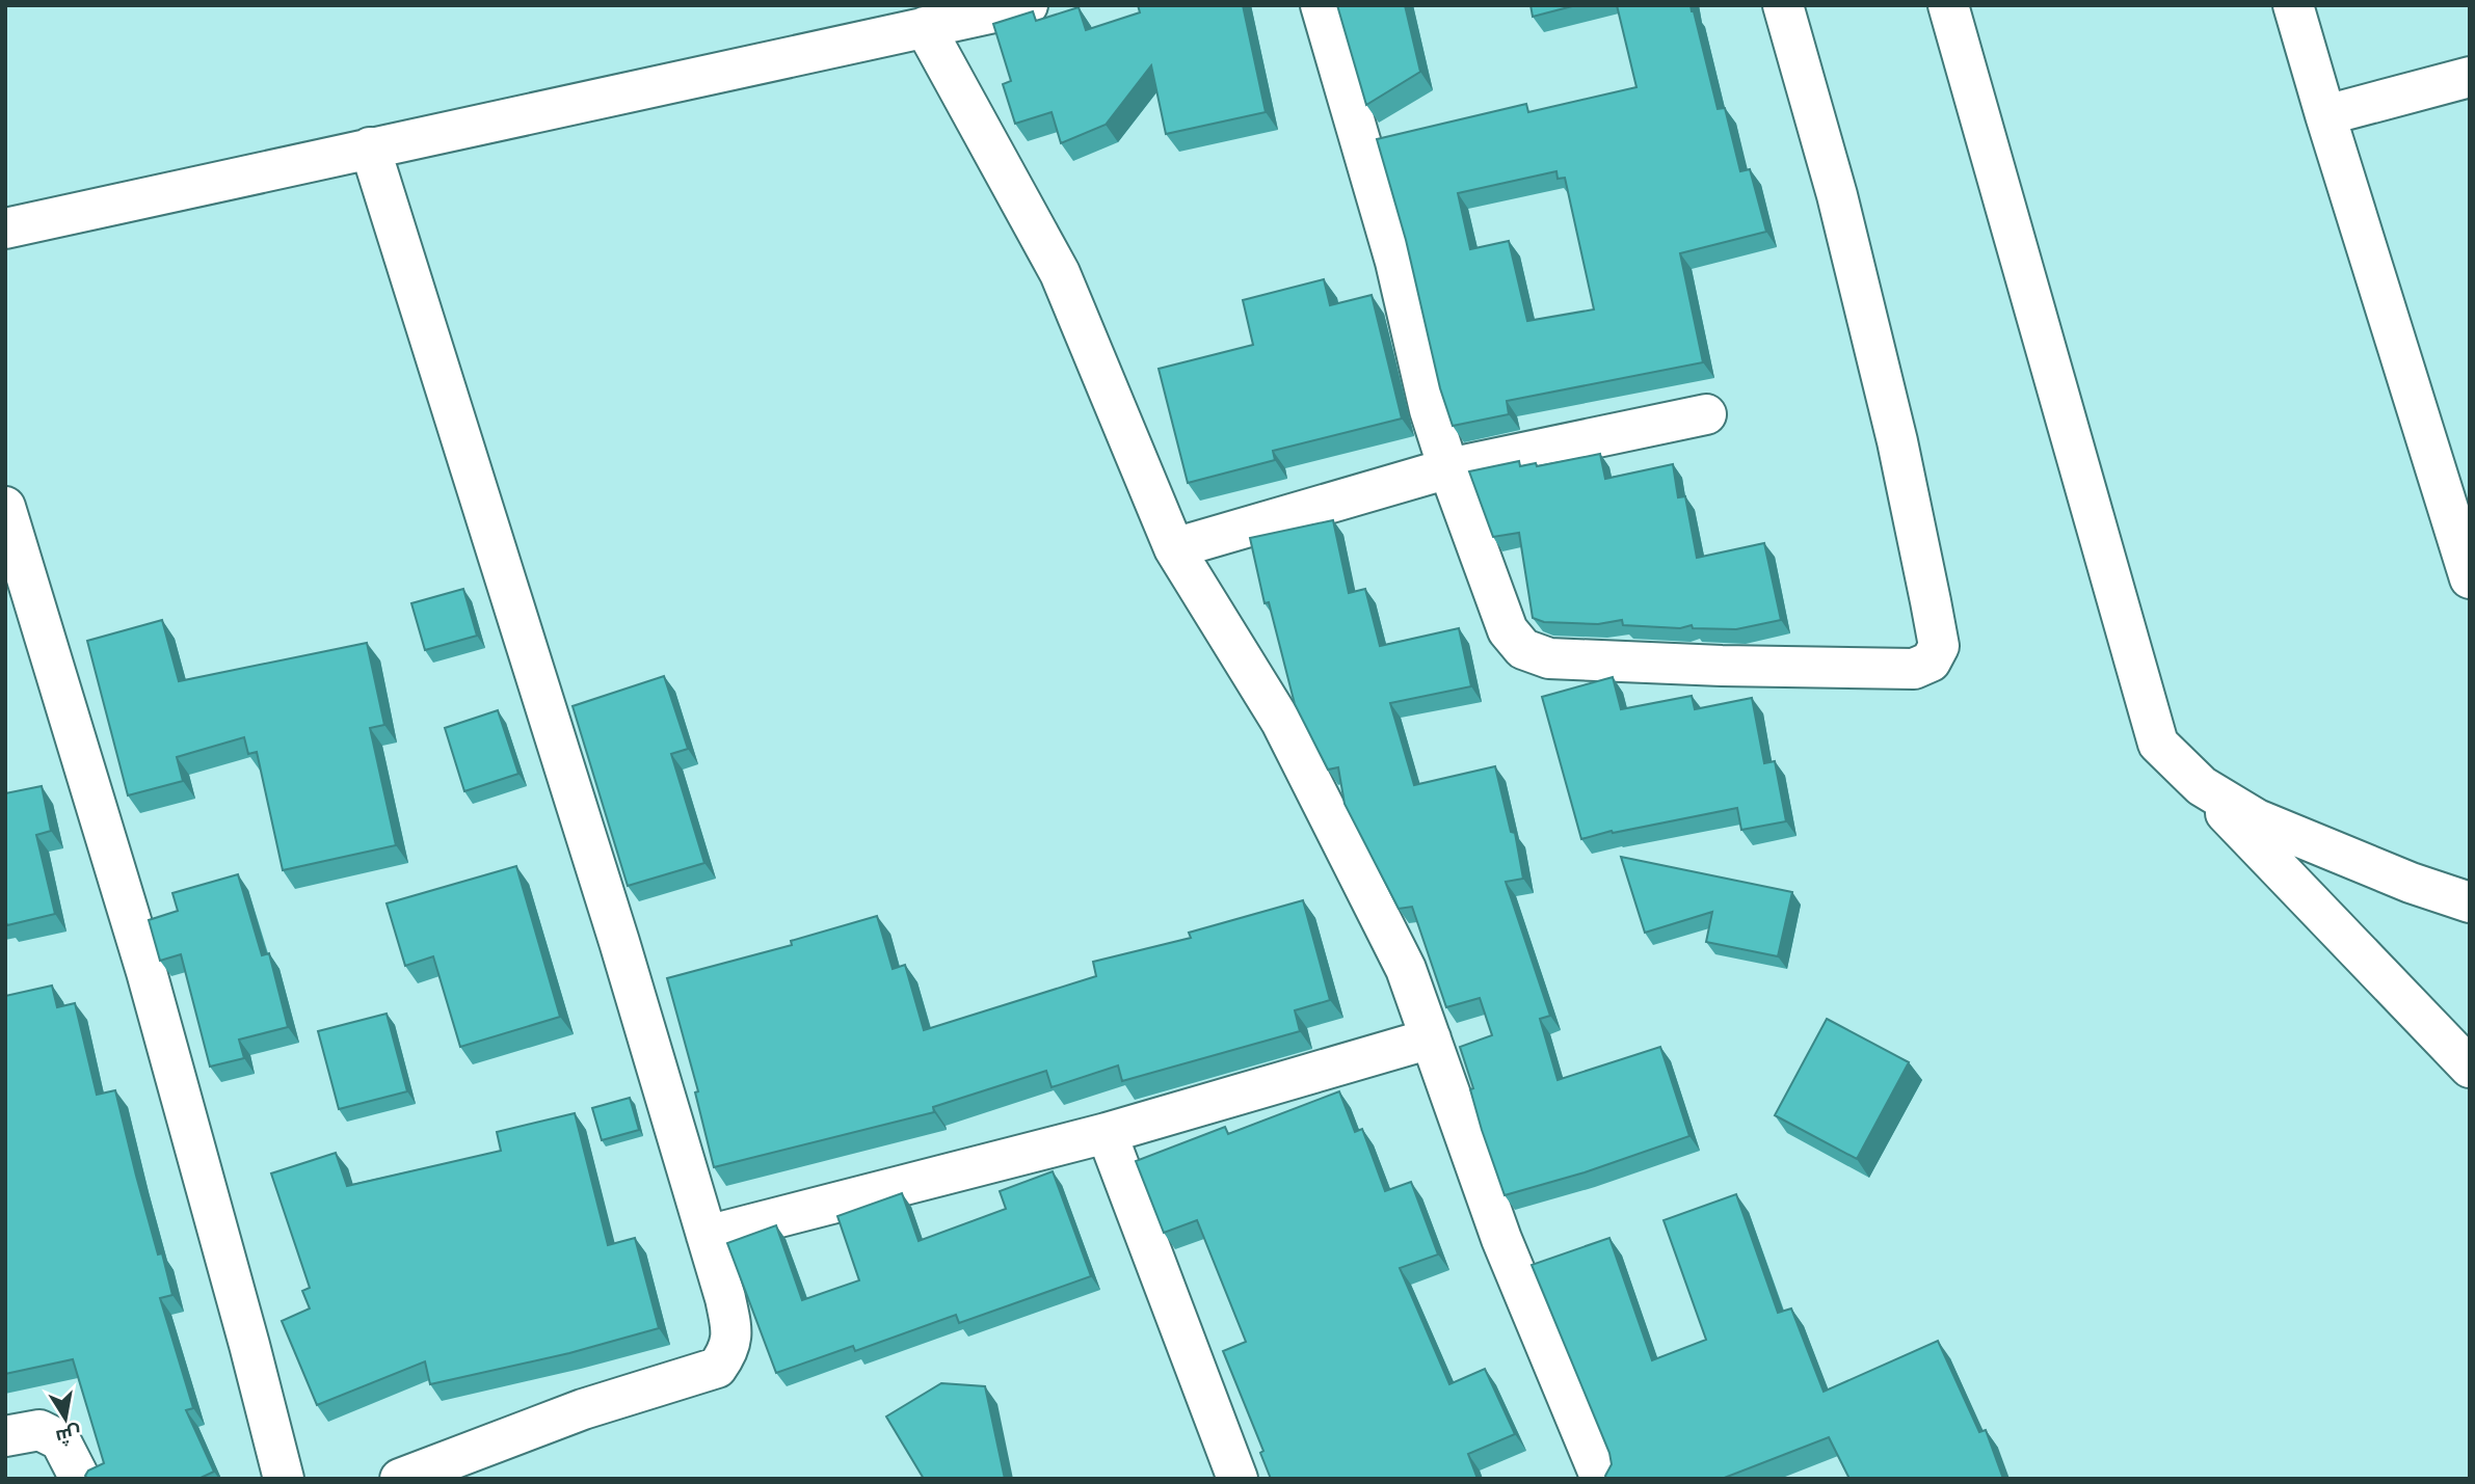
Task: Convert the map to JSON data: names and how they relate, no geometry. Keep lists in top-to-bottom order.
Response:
{
  "north": "bottom"
}
